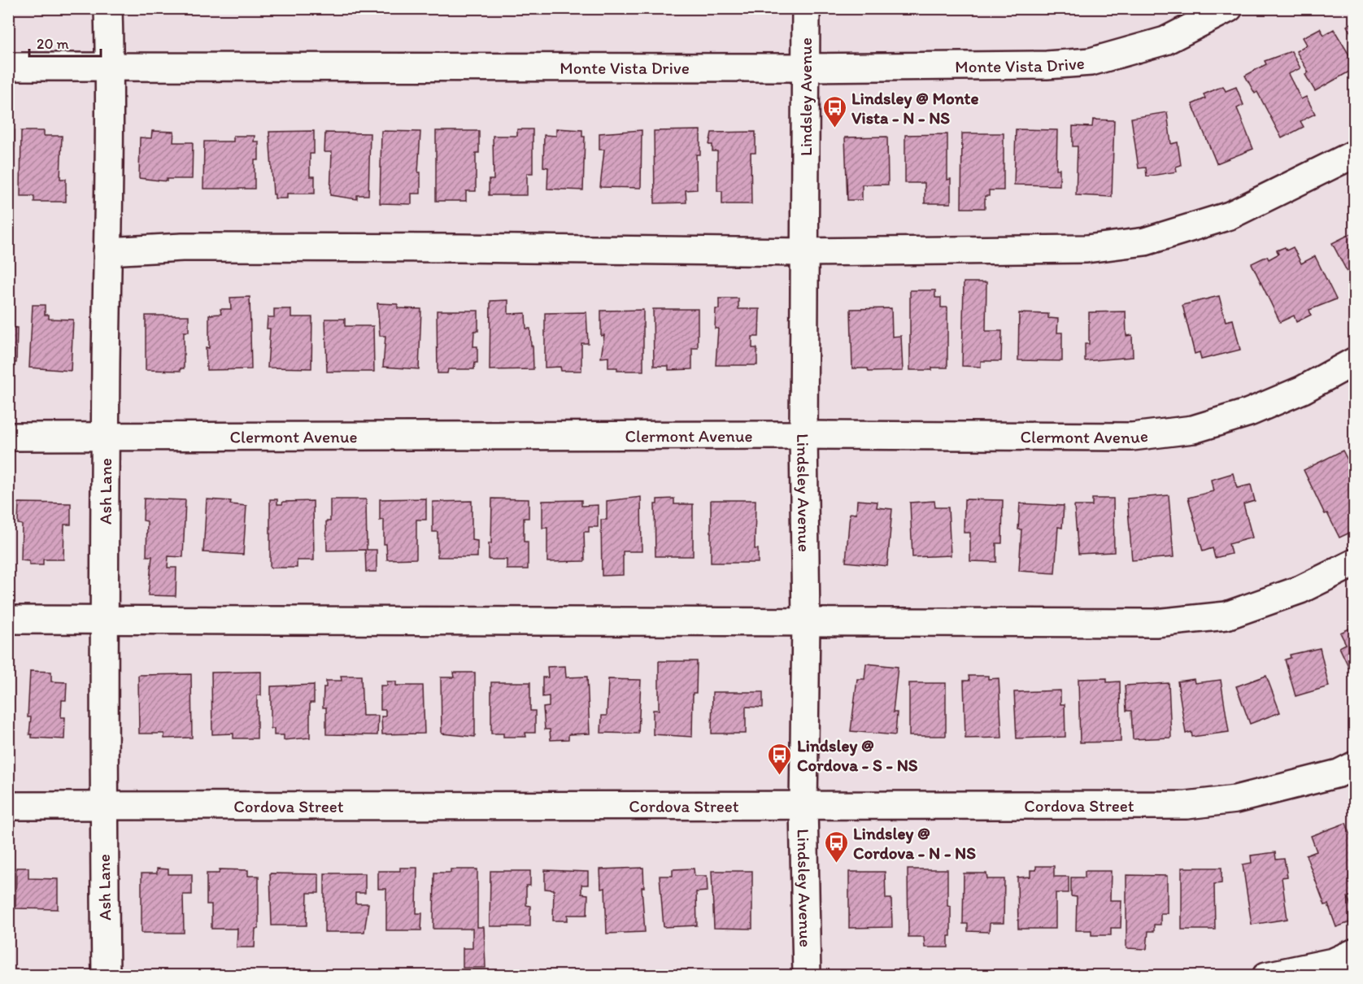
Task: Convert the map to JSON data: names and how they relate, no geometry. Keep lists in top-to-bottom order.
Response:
{
  "streets": {
    "street": [
      "Monte Vista Drive",
      "Lindsley Avenue",
      "Clermont Avenue",
      "Ash Lane",
      "Cordova Street"
    ]
  },
  "crossings": [
    ["Monte Vista Drive", "Lindsley Avenue"],
    ["Monte Vista Drive", "Ash Lane"],
    ["Lindsley Avenue", "Clermont Avenue"],
    ["Lindsley Avenue", "Cordova Street"],
    ["Clermont Avenue", "Ash Lane"],
    ["Ash Lane", "Cordova Street"]
  ],
  "places": {
    "bus stop": ["Lindsley @ Monte Vista - N - NS", "Lindsley @ Cordova - S - NS", "Lindsley @ Cordova - N - NS"]
  },
  "scale_bar": "20 m"
}
